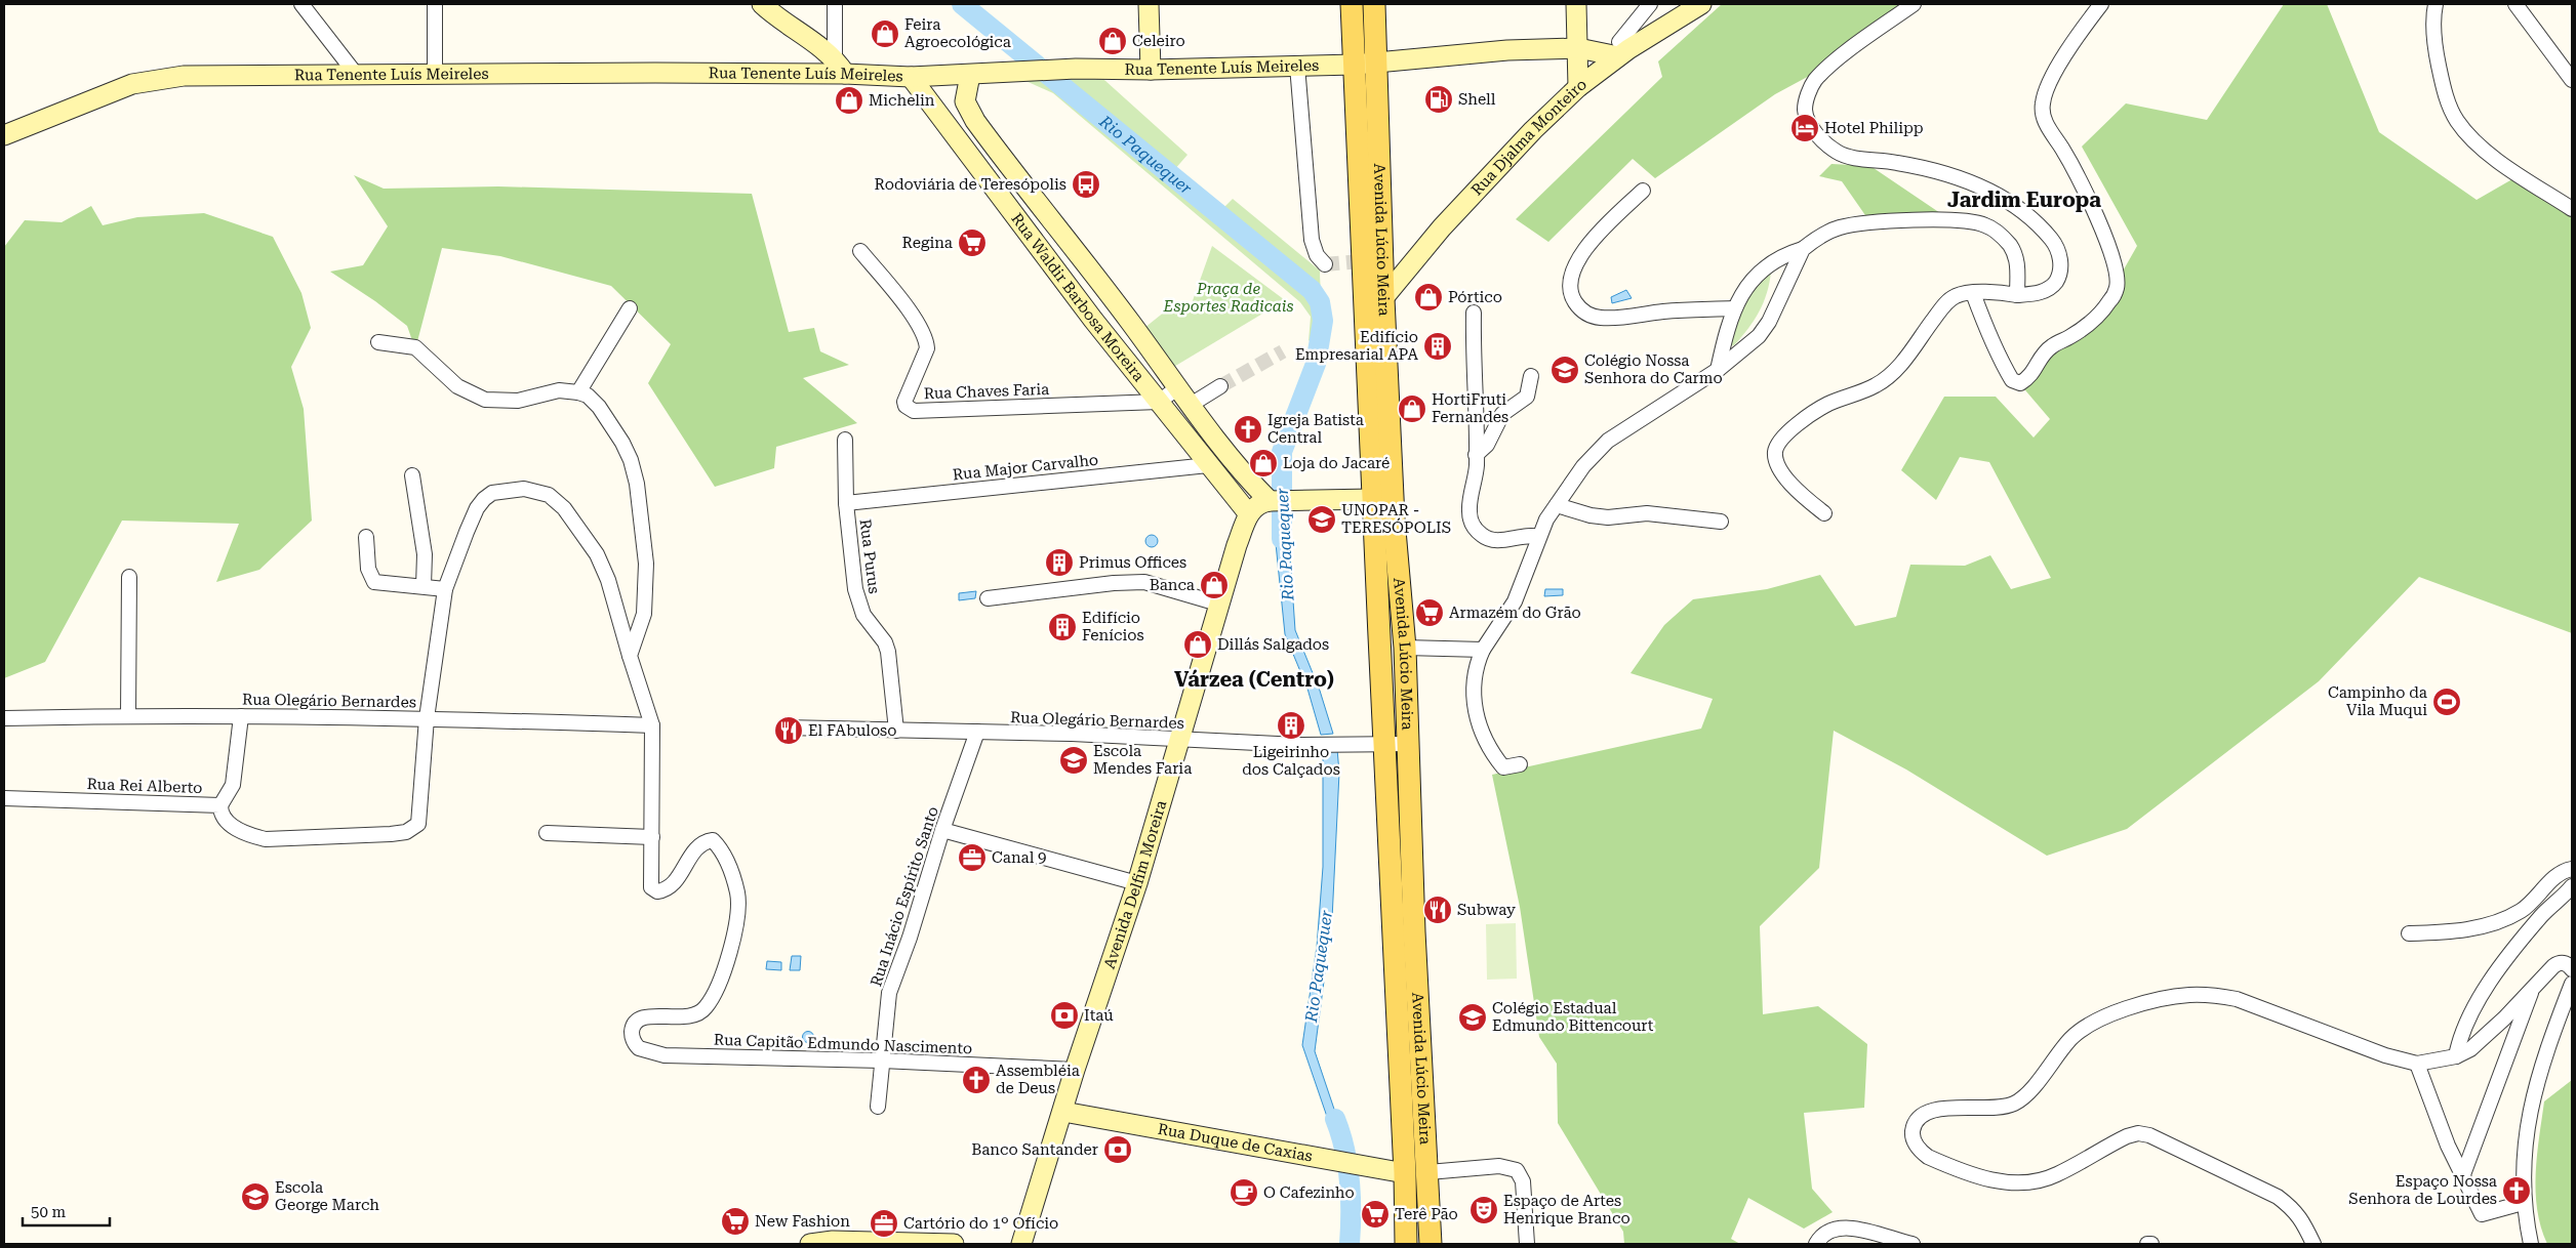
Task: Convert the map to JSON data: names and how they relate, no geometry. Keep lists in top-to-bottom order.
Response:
{
  "streets": {
    "main road": [
      "Rua Tenente Luís Meireles",
      "Rua Djalma Monteiro",
      "Avenida Lúcio Meira",
      "Rua Waldir Barbosa Moreira",
      "Avenida Delfim Moreira",
      "Rua Duque de Caxias"
    ],
    "street": [
      "Rua Chaves Faria",
      "Rua Major Carvalho",
      "Rua Purus",
      "Rua Olegário Bernardes",
      "Rua Rei Alberto",
      "Rua Inácio Espírito Santo",
      "Rua Capitão Edmundo Nascimento"
    ]
  },
  "crossings": [
    ["Rua Tenente Luís Meireles", "Rua Djalma Monteiro"],
    ["Rua Tenente Luís Meireles", "Avenida Lúcio Meira"],
    ["Rua Tenente Luís Meireles", "Rua Waldir Barbosa Moreira"],
    ["Rua Djalma Monteiro", "Avenida Lúcio Meira"],
    ["Avenida Lúcio Meira", "Rua Olegário Bernardes"],
    ["Avenida Lúcio Meira", "Rua Duque de Caxias"],
    ["Rua Waldir Barbosa Moreira", "Rua Chaves Faria"],
    ["Rua Waldir Barbosa Moreira", "Rua Major Carvalho"],
    ["Rua Waldir Barbosa Moreira", "Avenida Delfim Moreira"],
    ["Rua Major Carvalho", "Rua Purus"],
    ["Rua Purus", "Rua Olegário Bernardes"],
    ["Rua Olegário Bernardes", "Rua Rei Alberto"],
    ["Rua Olegário Bernardes", "Avenida Delfim Moreira"],
    ["Rua Olegário Bernardes", "Rua Inácio Espírito Santo"],
    ["Avenida Delfim Moreira", "Rua Capitão Edmundo Nascimento"],
    ["Avenida Delfim Moreira", "Rua Duque de Caxias"],
    ["Rua Inácio Espírito Santo", "Rua Capitão Edmundo Nascimento"]
  ],
  "districts": ["Jardim Europa", "Várzea (Centro)"],
  "water": ["Rio Paquequer"],
  "parks": ["Praça de Esportes Radicais"],
  "places": {
    "shop": [
      "Feira Agroecológica",
      "Celeiro",
      "Michelin",
      "Pórtico",
      "HortiFruti Fernandes",
      "Loja do Jacaré",
      "Banca",
      "Dilla´s Salgados"
    ],
    "fuel station": ["Shell"],
    "hotel": ["Hotel Philipp"],
    "bus stop": ["Rodoviária de Teresópolis"],
    "supermarket": [
      "Regina",
      "Armazém do Grão",
      "Terê Pão",
      "New Fashion"
    ],
    "building": [
      "Edifício Empresarial APA",
      "Primus Offices",
      "Edifício Fenícios",
      "Ligeirinho dos Calçados"
    ],
    "school or university": [
      "Colégio Nossa Senhora do Carmo",
      "UNOPAR - TERESÓPOLIS",
      "Escola Mendes Faria",
      "Colégio Estadual Edmundo Bittencourt",
      "Escola George March"
    ],
    "church": ["Igreja Batista Central", "Assembléia de Deus", "Espaço Nossa Senhora de Lourdes"],
    "sports": ["Campinho da Vila Muqui"],
    "restaurant": ["El FAbuloso", "Subway"],
    "office": ["Canal 9", "Cartório do 1º Ofício"],
    "bank": ["Itaú", "Banco Santander"],
    "cafe": ["O Cafezinho"],
    "theatre": ["Espaço de Artes Henrique Branco"]
  },
  "scale_bar": "50 m"
}
